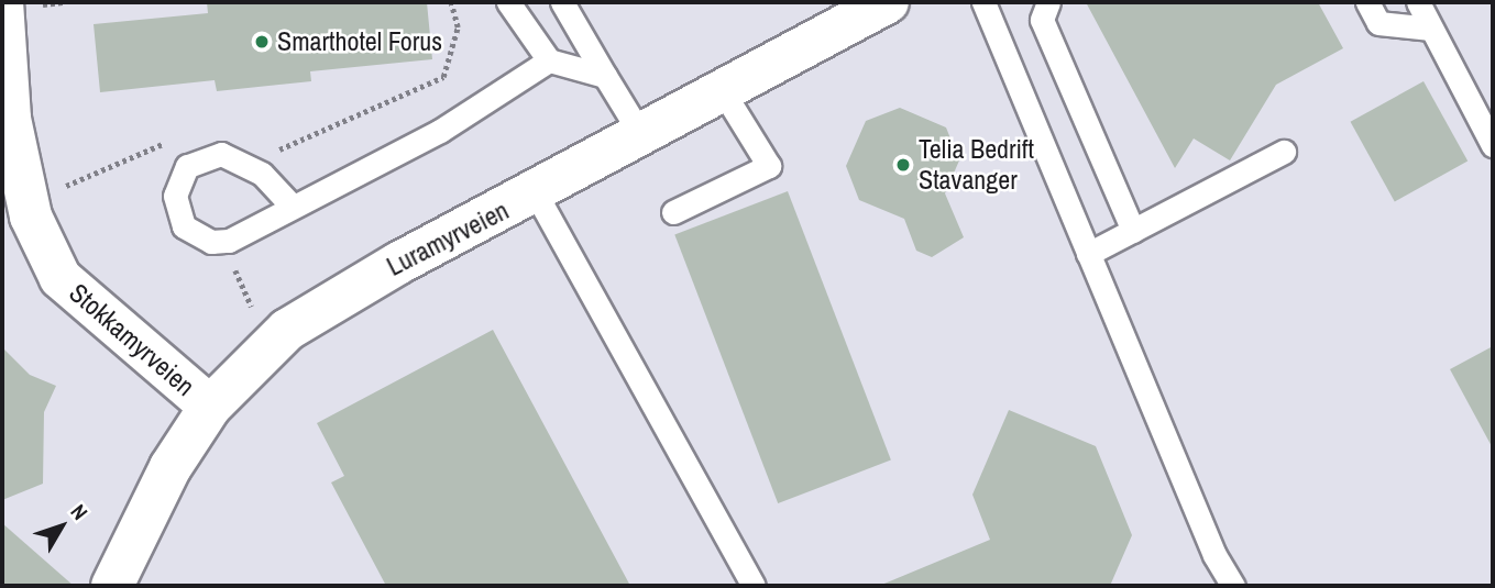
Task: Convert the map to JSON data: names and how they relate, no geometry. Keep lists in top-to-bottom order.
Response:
{
  "streets": {
    "street": ["Luramyrveien", "Stokkamyrveien"]
  },
  "crossings": [
    ["Luramyrveien", "Stokkamyrveien"]
  ],
  "places": ["Smarthotel Forus", "Telia Bedrift Stavanger"],
  "north": "top right"
}
